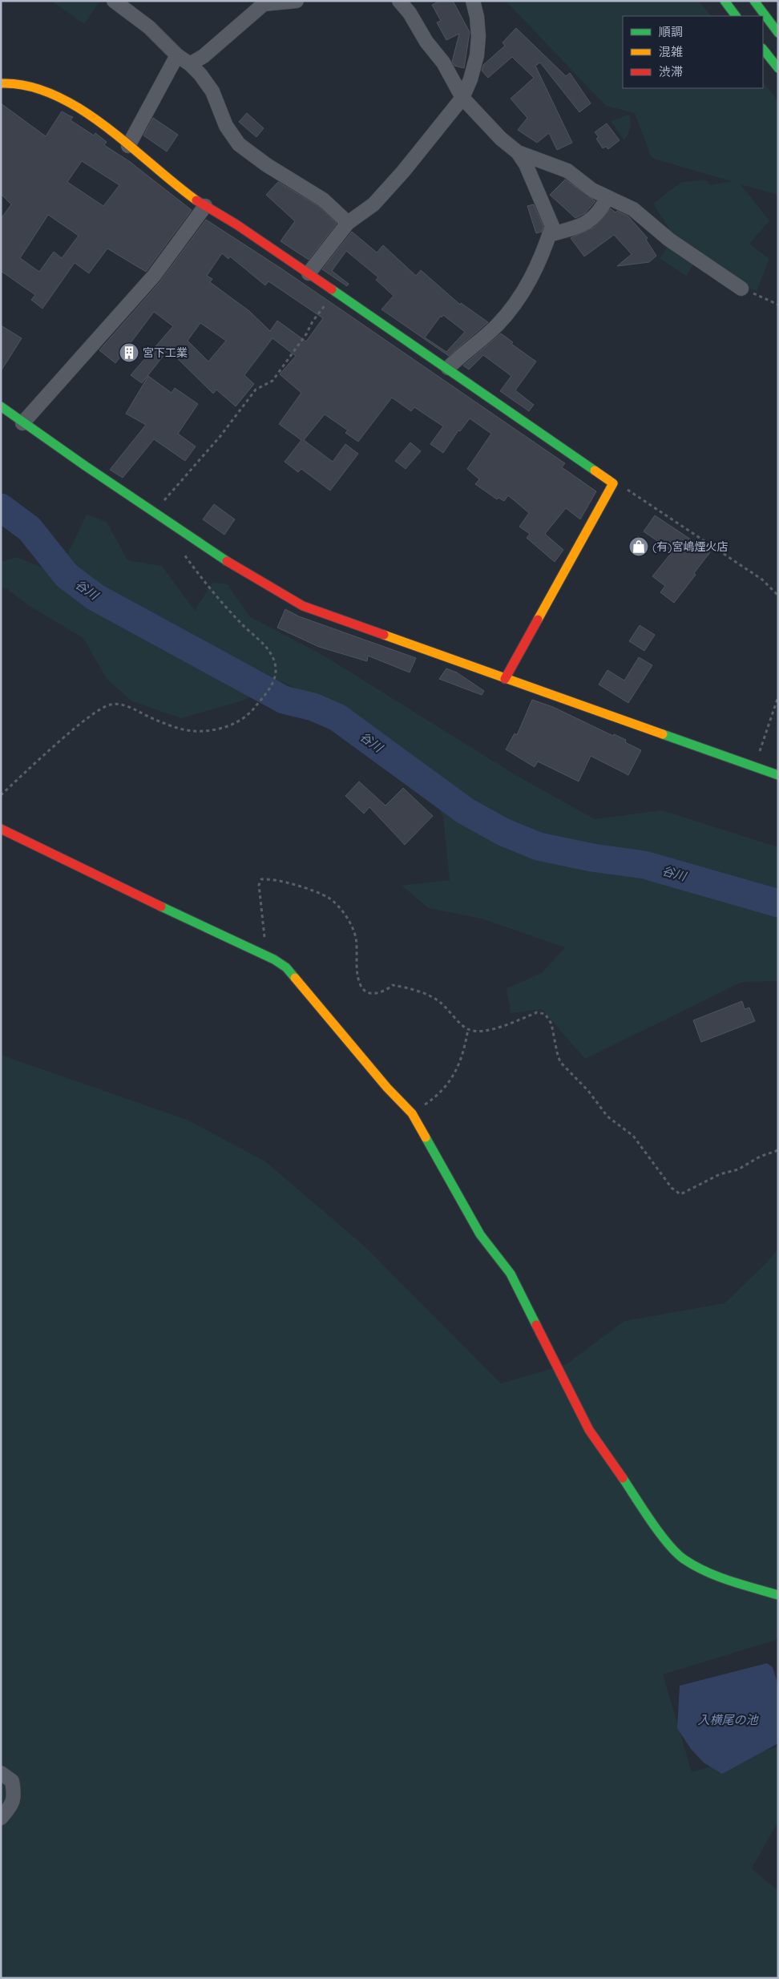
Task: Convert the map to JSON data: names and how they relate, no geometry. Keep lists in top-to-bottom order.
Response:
{
  "water": ["谷川", "入横尾の池"],
  "places": {
    "building": ["宮下工業"],
    "shop": ["(有)宮嶋煙火店"]
  },
  "legend": ["順調", "混雑", "渋滞"]
}
